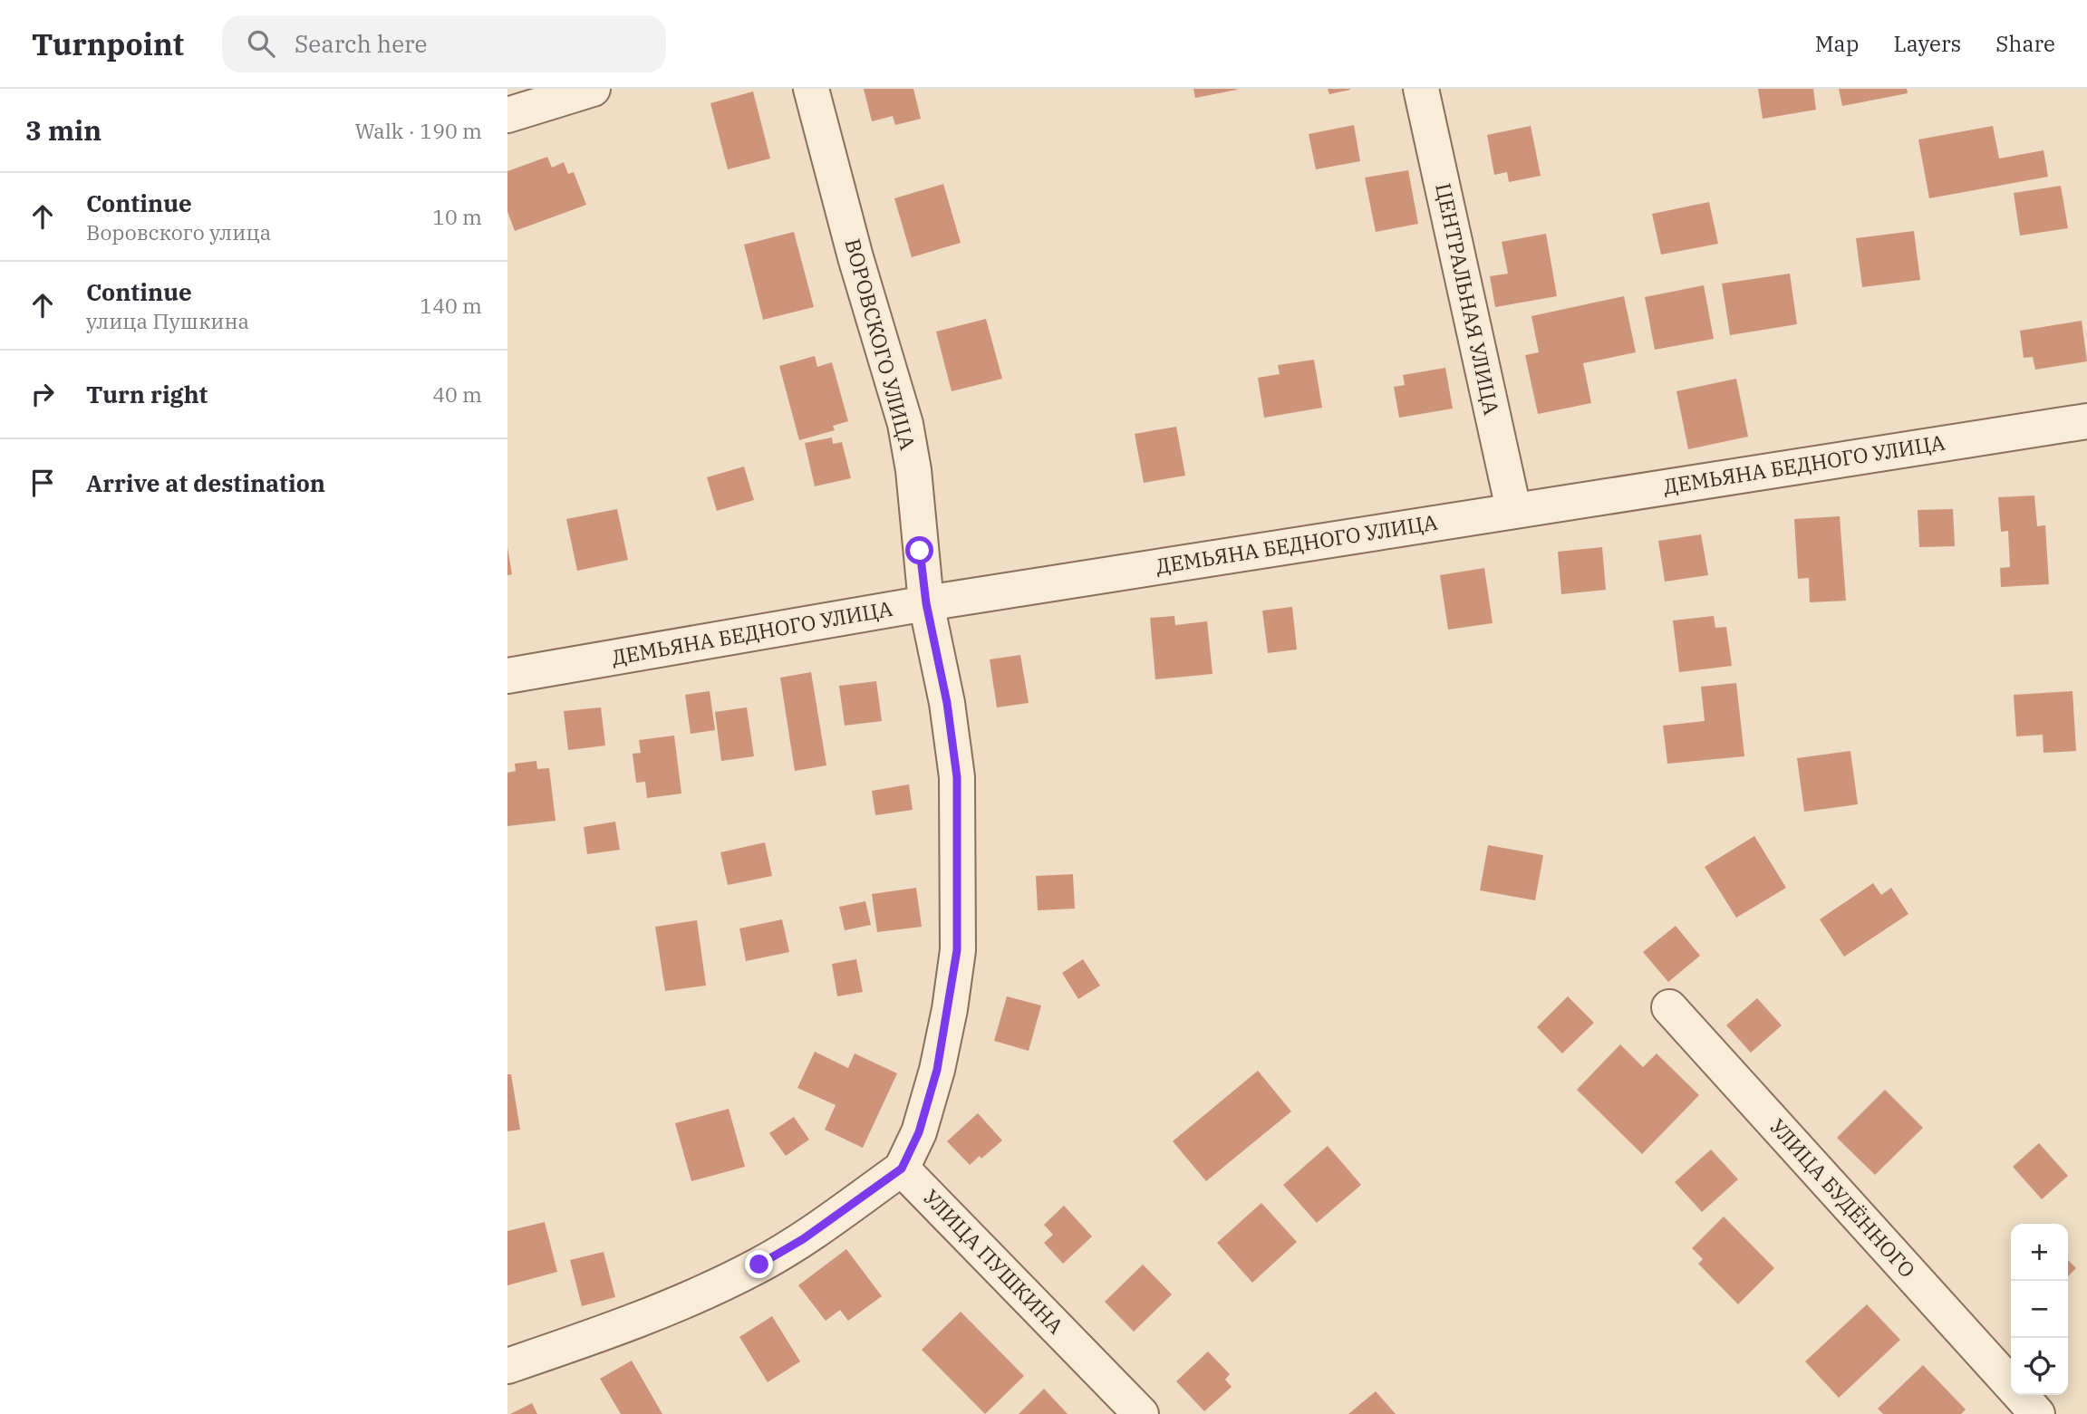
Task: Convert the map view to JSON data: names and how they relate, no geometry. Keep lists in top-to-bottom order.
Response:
{
  "streets": {
    "street": [
      "ЦЕНТРАЛЬНАЯ УЛИЦА",
      "ВОРОВСКОГО УЛИЦА",
      "ДЕМЬЯНА БЕДНОГО УЛИЦА",
      "УЛИЦА БУДЁННОГО",
      "УЛИЦА ПУШКИНА"
    ]
  },
  "crossings": [
    ["ЦЕНТРАЛЬНАЯ УЛИЦА", "ДЕМЬЯНА БЕДНОГО УЛИЦА"],
    ["ВОРОВСКОГО УЛИЦА", "ДЕМЬЯНА БЕДНОГО УЛИЦА"]
  ],
  "page": {
    "header": "Turnpoint",
    "search": "Search here",
    "nav": ["Map", "Layers", "Share"],
    "heading": ["3 min", "Walk · 190 m"],
    "list": [
      ["Continue", "Воровского улица", "10 m"],
      ["Continue", "улица Пушкина", "140 m"],
      ["Turn right", "40 m"],
      "Arrive at destination"
    ],
    "map_buttons": ["+", "−"]
  }
}
